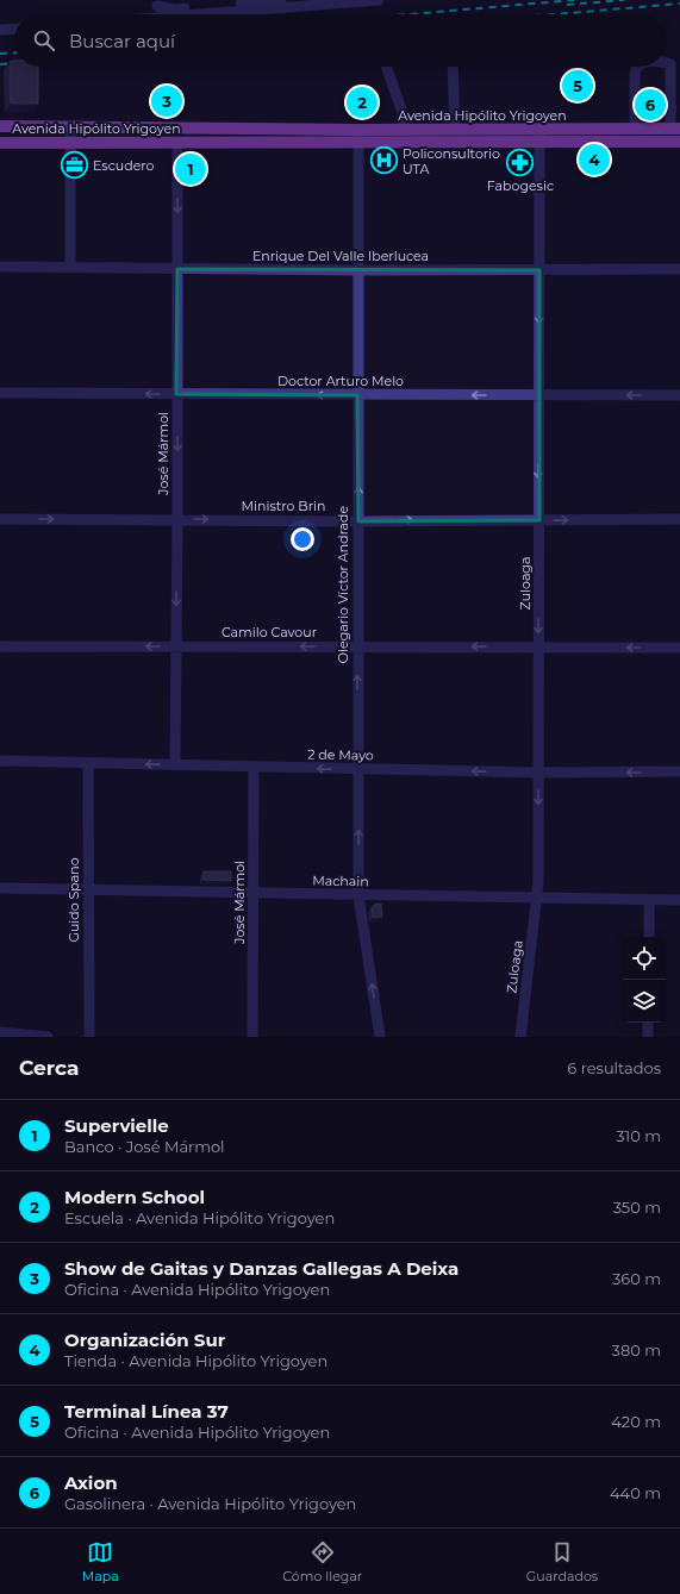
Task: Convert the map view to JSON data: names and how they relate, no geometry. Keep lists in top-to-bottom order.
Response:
{
  "streets": {
    "main road": ["Avenida Hipólito Yrigoyen"],
    "street": [
      "Enrique Del Valle Iberlucea",
      "Doctor Arturo Melo",
      "José Mármol",
      "Ministro Brin",
      "Zuloaga",
      "Olegario Víctor Andrade",
      "Camilo Cavour",
      "2 de Mayo",
      "Machain",
      "Guido Spano"
    ]
  },
  "crossings": [
    ["Avenida Hipólito Yrigoyen", "José Mármol"],
    ["Avenida Hipólito Yrigoyen", "Zuloaga"],
    ["Avenida Hipólito Yrigoyen", "Olegario Víctor Andrade"],
    ["Enrique Del Valle Iberlucea", "José Mármol"],
    ["Enrique Del Valle Iberlucea", "Zuloaga"],
    ["Enrique Del Valle Iberlucea", "Olegario Víctor Andrade"],
    ["Doctor Arturo Melo", "José Mármol"],
    ["Doctor Arturo Melo", "Zuloaga"],
    ["Doctor Arturo Melo", "Olegario Víctor Andrade"],
    ["José Mármol", "Ministro Brin"],
    ["José Mármol", "Camilo Cavour"],
    ["José Mármol", "2 de Mayo"],
    ["José Mármol", "Machain"],
    ["Ministro Brin", "Zuloaga"],
    ["Ministro Brin", "Olegario Víctor Andrade"],
    ["Zuloaga", "Camilo Cavour"],
    ["Zuloaga", "2 de Mayo"],
    ["Zuloaga", "Machain"],
    ["Olegario Víctor Andrade", "Camilo Cavour"],
    ["Olegario Víctor Andrade", "2 de Mayo"],
    ["Olegario Víctor Andrade", "Machain"],
    ["2 de Mayo", "Guido Spano"],
    ["Machain", "Guido Spano"]
  ],
  "one_way": [
    "Doctor Arturo Melo",
    "José Mármol",
    "Ministro Brin",
    "Zuloaga",
    "Olegario Víctor Andrade",
    "Camilo Cavour",
    "2 de Mayo"
  ],
  "places": {
    "hospital": ["Policonsultorio UTA"],
    "pharmacy": ["Fabogesic"],
    "office": ["Escudero"]
  },
  "page": {
    "search": "Buscar aquí",
    "pins": [
      "5",
      "3",
      "2",
      "6",
      "4",
      "1"
    ],
    "heading": ["Cerca", "6 resultados"],
    "list": [
      {
        "mark": "1",
        "name": "Supervielle",
        "note": "Banco · José Mármol",
        "value": "310 m"
      },
      {
        "mark": "2",
        "name": "Modern School",
        "note": "Escuela · Avenida Hipólito Yrigoyen",
        "value": "350 m"
      },
      {
        "mark": "3",
        "name": "Show de Gaitas y Danzas Gallegas A Deixa",
        "note": "Oficina · Avenida Hipólito Yrigoyen",
        "value": "360 m"
      },
      {
        "mark": "4",
        "name": "Organización Sur",
        "note": "Tienda · Avenida Hipólito Yrigoyen",
        "value": "380 m"
      },
      {
        "mark": "5",
        "name": "Terminal Línea 37",
        "note": "Oficina · Avenida Hipólito Yrigoyen",
        "value": "420 m"
      },
      {
        "mark": "6",
        "name": "Axion",
        "note": "Gasolinera · Avenida Hipólito Yrigoyen",
        "value": "440 m"
      }
    ],
    "nav": ["Mapa", "Cómo llegar", "Guardados"]
  }
}
